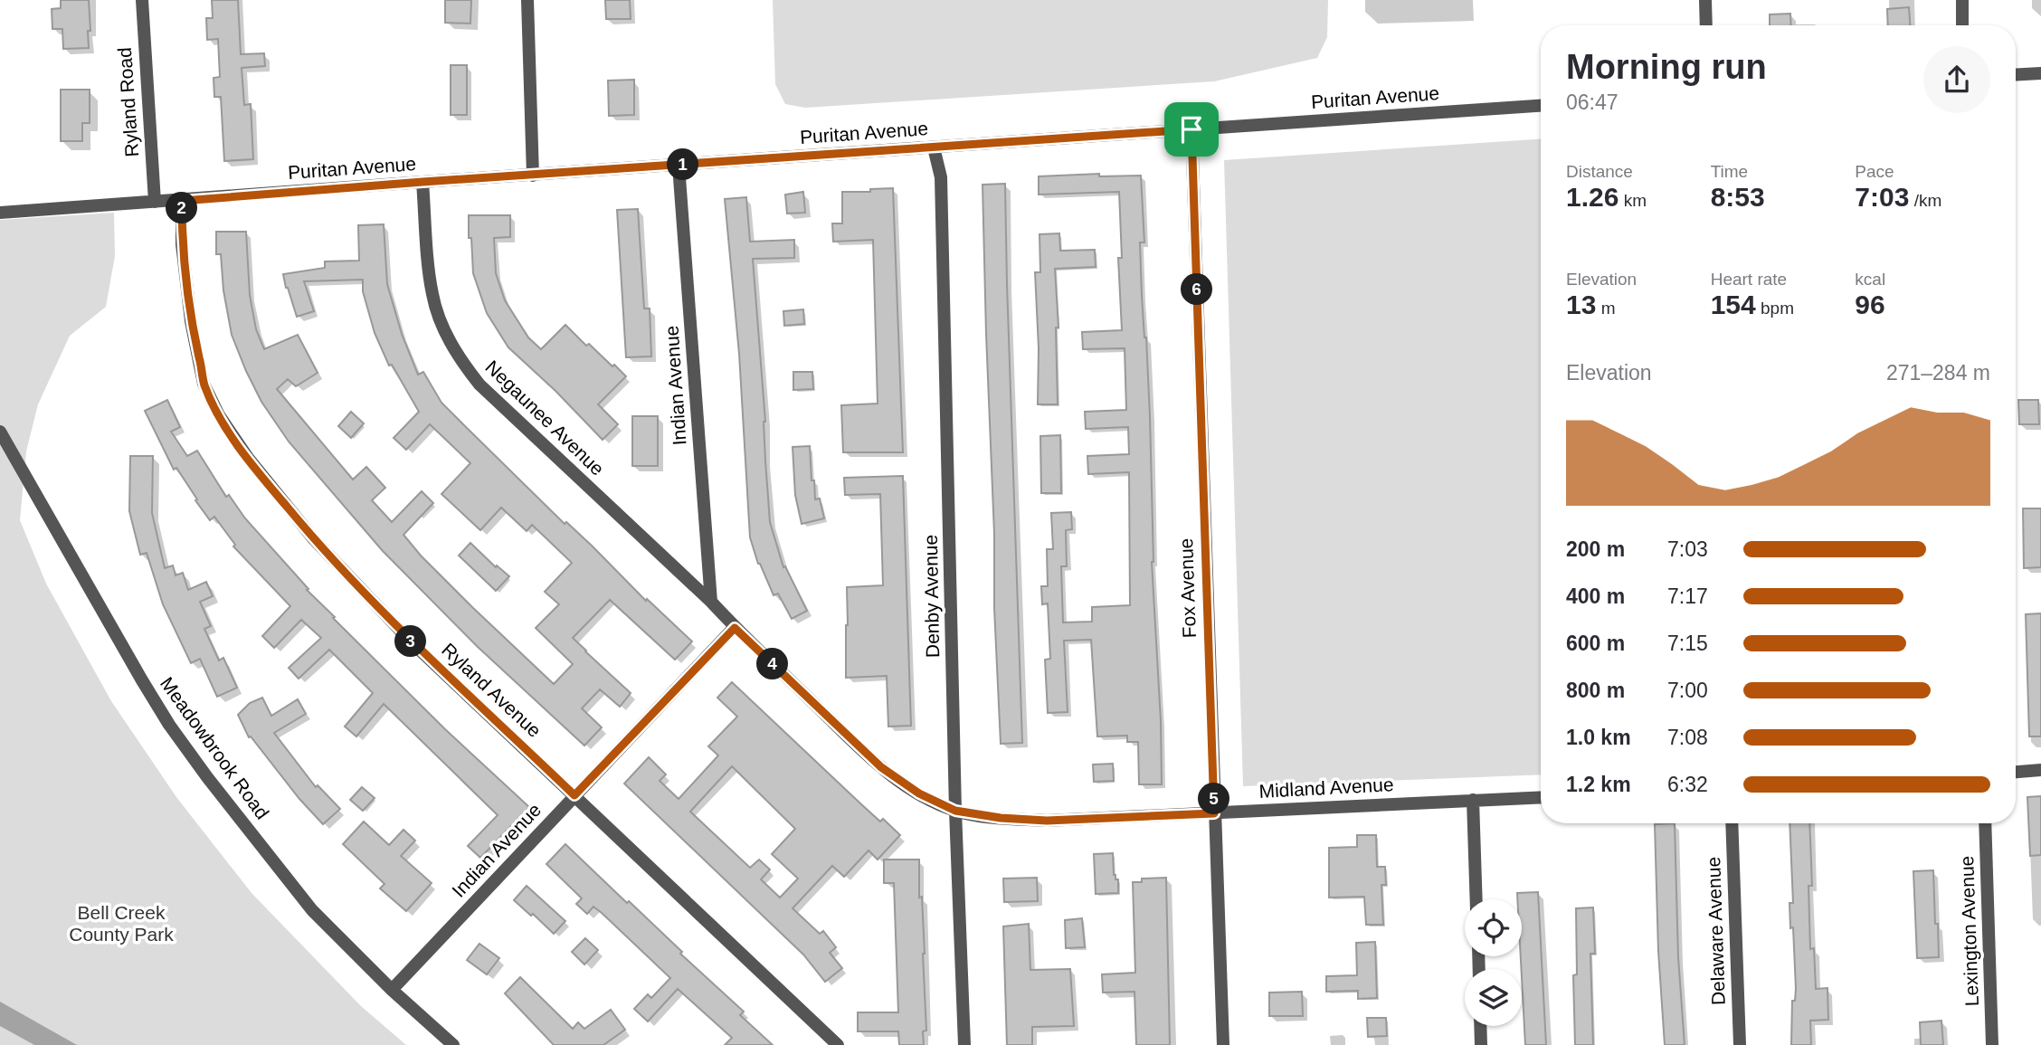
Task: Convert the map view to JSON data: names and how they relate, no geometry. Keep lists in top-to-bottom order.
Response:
{
  "streets": {
    "street": [
      "Puritan Avenue",
      "Ryland Road",
      "Indian Avenue",
      "Negaunee Avenue",
      "Fox Avenue",
      "Denby Avenue",
      "Ryland Avenue",
      "Meadowbrook Road",
      "Midland Avenue",
      "Delaware Avenue",
      "Lexington Avenue"
    ]
  },
  "crossings": [
    ["Puritan Avenue", "Ryland Road"],
    ["Puritan Avenue", "Indian Avenue"],
    ["Puritan Avenue", "Negaunee Avenue"],
    ["Puritan Avenue", "Fox Avenue"],
    ["Puritan Avenue", "Denby Avenue"],
    ["Puritan Avenue", "Ryland Avenue"],
    ["Indian Avenue", "Negaunee Avenue"],
    ["Indian Avenue", "Ryland Avenue"],
    ["Indian Avenue", "Meadowbrook Road"],
    ["Fox Avenue", "Midland Avenue"],
    ["Denby Avenue", "Midland Avenue"]
  ],
  "parks": ["Bell Creek County Park"],
  "page": {
    "heading": ["Morning run", "06:47"],
    "stats": [
      ["Distance", "1.26 km"],
      ["Time", "8:53"],
      ["Pace", "7:03 /km"],
      ["Elevation", "13 m"],
      ["Heart rate", "154 bpm"],
      ["kcal", "96"]
    ],
    "pins": [
      "1",
      "2",
      "6",
      "3",
      "4",
      "5"
    ],
    "chart": ["Elevation", "271–284 m"],
    "list": [
      {
        "name": "200 m",
        "note": "7:03"
      },
      {
        "name": "400 m",
        "note": "7:17"
      },
      {
        "name": "600 m",
        "note": "7:15"
      },
      {
        "name": "800 m",
        "note": "7:00"
      },
      {
        "name": "1.0 km",
        "note": "7:08"
      },
      {
        "name": "1.2 km",
        "note": "6:32"
      }
    ]
  }
}
